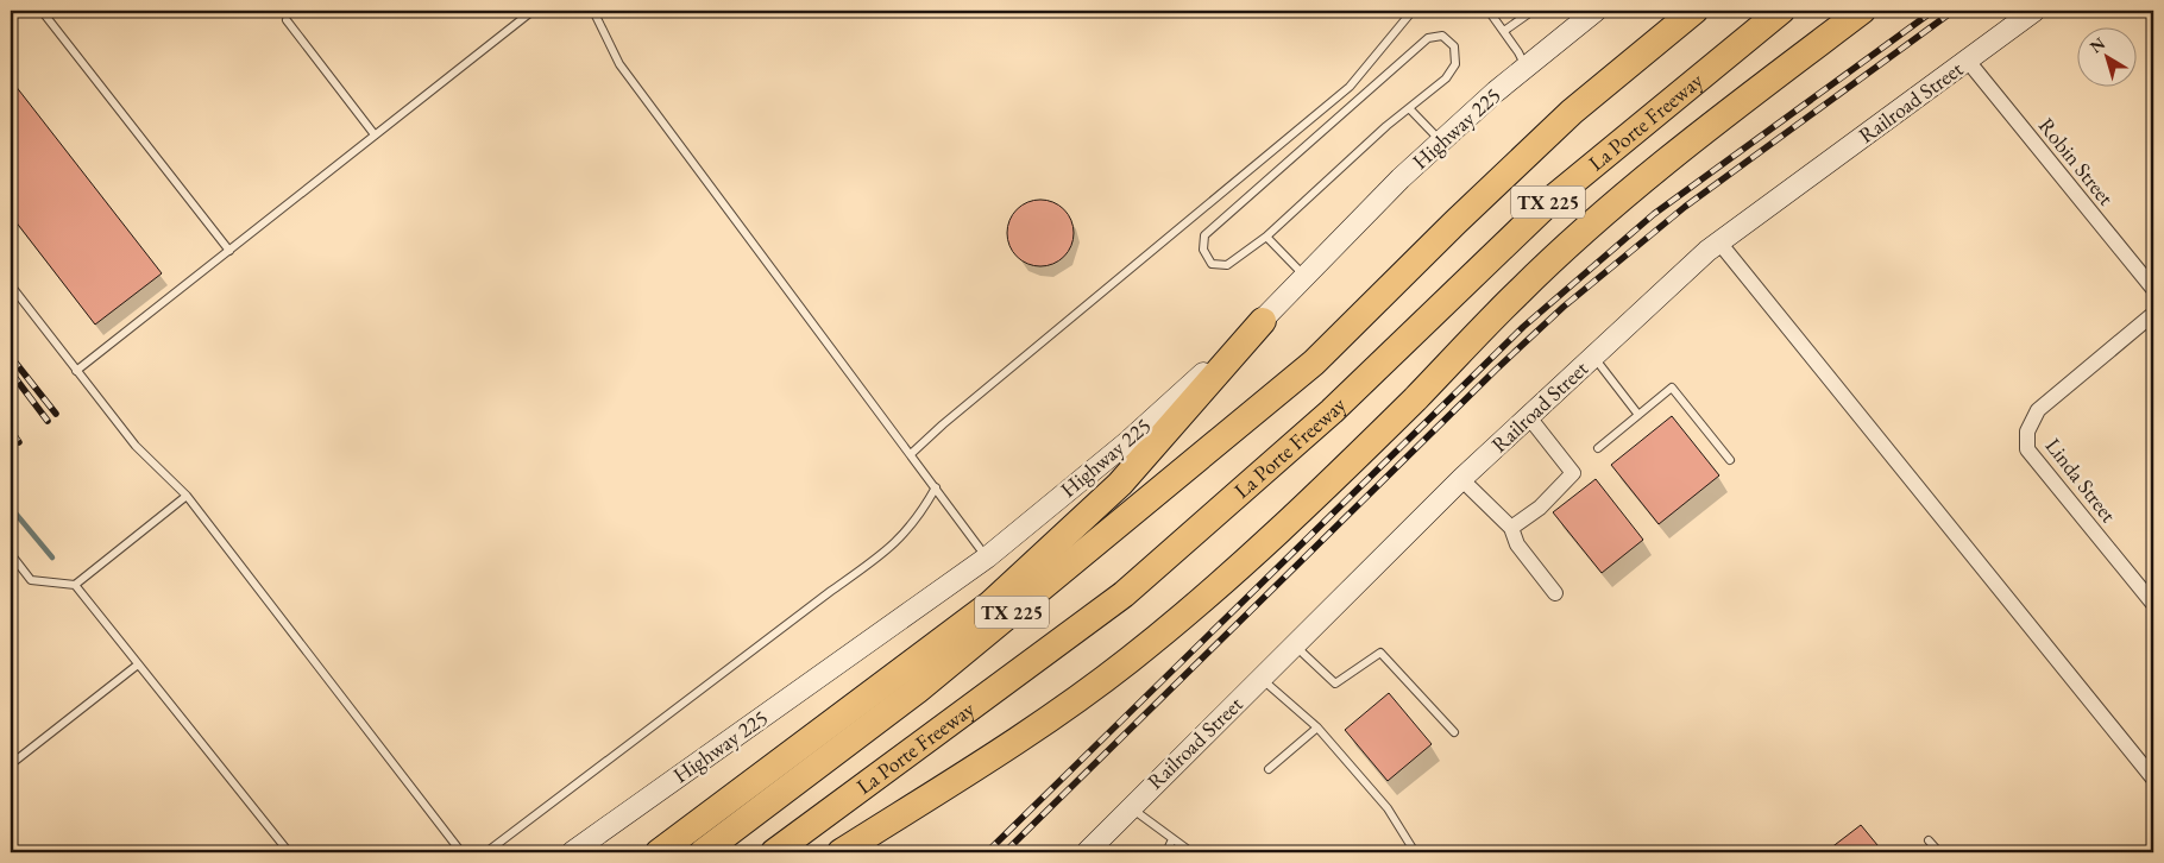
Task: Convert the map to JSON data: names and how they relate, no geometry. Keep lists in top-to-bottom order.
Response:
{
  "streets": {
    "highway": ["La Porte Freeway", "TX 225"],
    "main road": ["Railroad Street", "Highway 225"],
    "street": ["Robin Street", "Linda Street"]
  },
  "crossings": [
    ["Railroad Street", "Robin Street"]
  ],
  "north": "top left"
}
